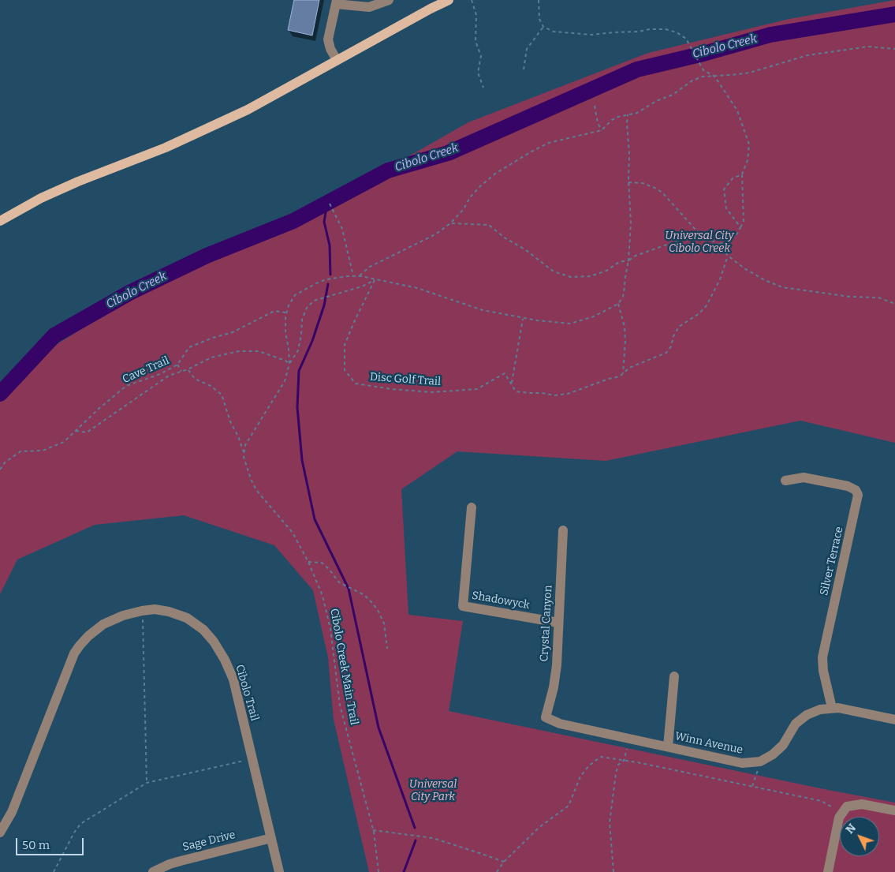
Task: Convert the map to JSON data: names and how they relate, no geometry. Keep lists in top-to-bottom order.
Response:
{
  "streets": {
    "street": [
      "Silver Terrace",
      "Shadowyck",
      "Crystal Canyon",
      "Cibolo Trail",
      "Winn Avenue",
      "Sage Drive"
    ],
    "path": ["Cave Trail", "Disc Golf Trail", "Cibolo Creek Main Trail"]
  },
  "crossings": [
    ["Silver Terrace", "Winn Avenue"],
    ["Shadowyck", "Crystal Canyon"],
    ["Crystal Canyon", "Winn Avenue"],
    ["Cibolo Trail", "Sage Drive"]
  ],
  "water": ["Cibolo Creek"],
  "parks": ["Universal City Cibolo Creek", "Universal City Park"],
  "scale_bar": "50 m",
  "north": "top left"
}
